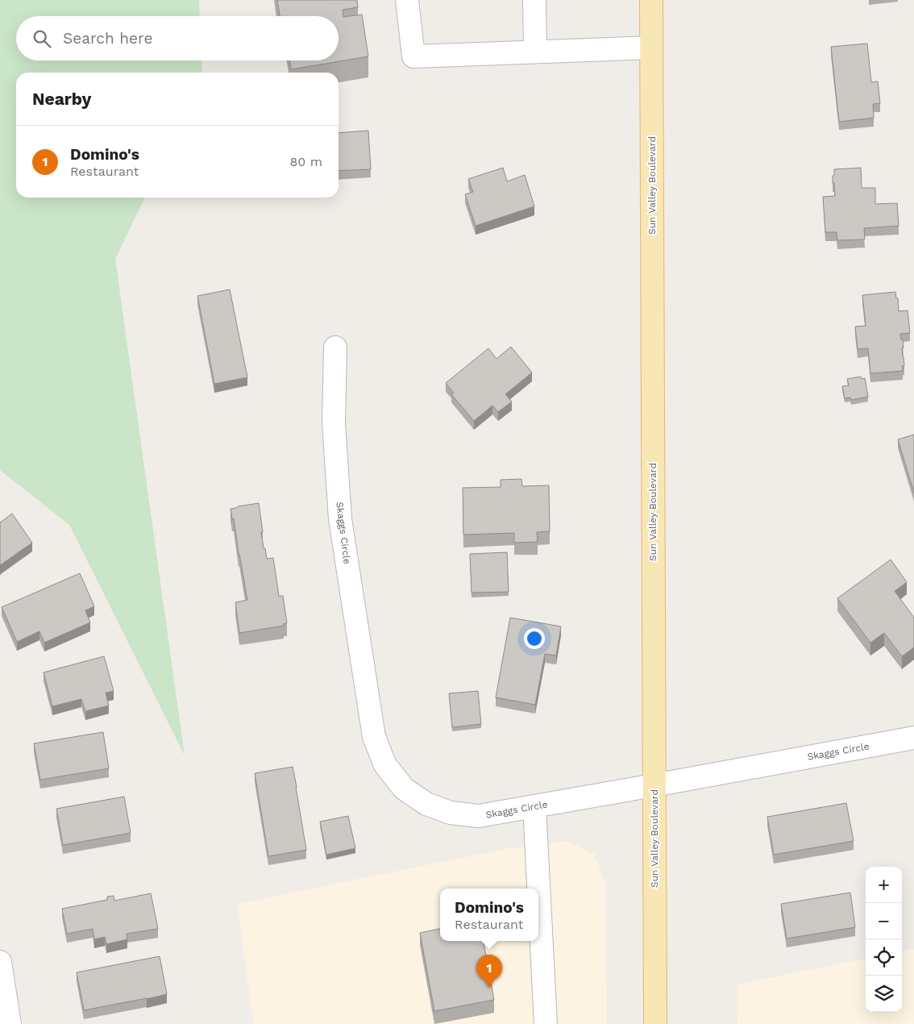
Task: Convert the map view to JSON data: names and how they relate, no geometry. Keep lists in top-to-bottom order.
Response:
{
  "streets": {
    "main road": ["Sun Valley Boulevard"],
    "street": ["Skaggs Circle"]
  },
  "crossings": [
    ["Sun Valley Boulevard", "Skaggs Circle"]
  ],
  "page": {
    "search": "Search here",
    "heading": "Nearby",
    "list": [
      {
        "mark": "1",
        "name": "Domino's",
        "note": "Restaurant",
        "value": "80 m"
      }
    ],
    "map_buttons": ["+", "−"],
    "popup": ["Domino's", "Restaurant"],
    "pins": "1"
  }
}
